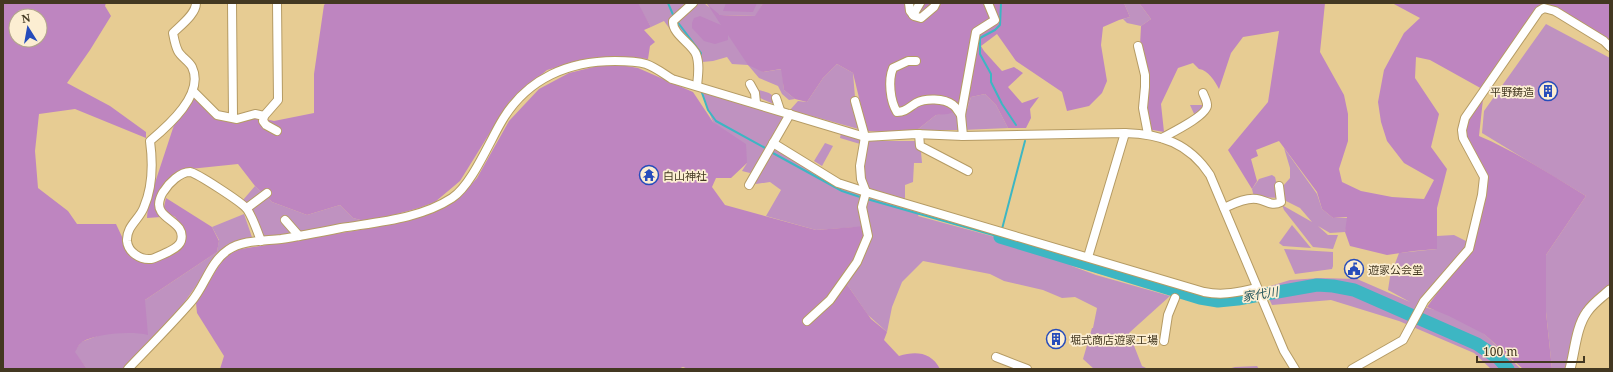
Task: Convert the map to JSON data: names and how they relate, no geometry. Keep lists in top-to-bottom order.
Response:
{
  "water": ["家代川"],
  "places": {
    "building": ["平野鋳造", "堀式商店遊家工場"],
    "temple": ["白山神社"],
    "public building": ["遊家公会堂"]
  },
  "scale_bar": "100 m",
  "north": "top"
}
